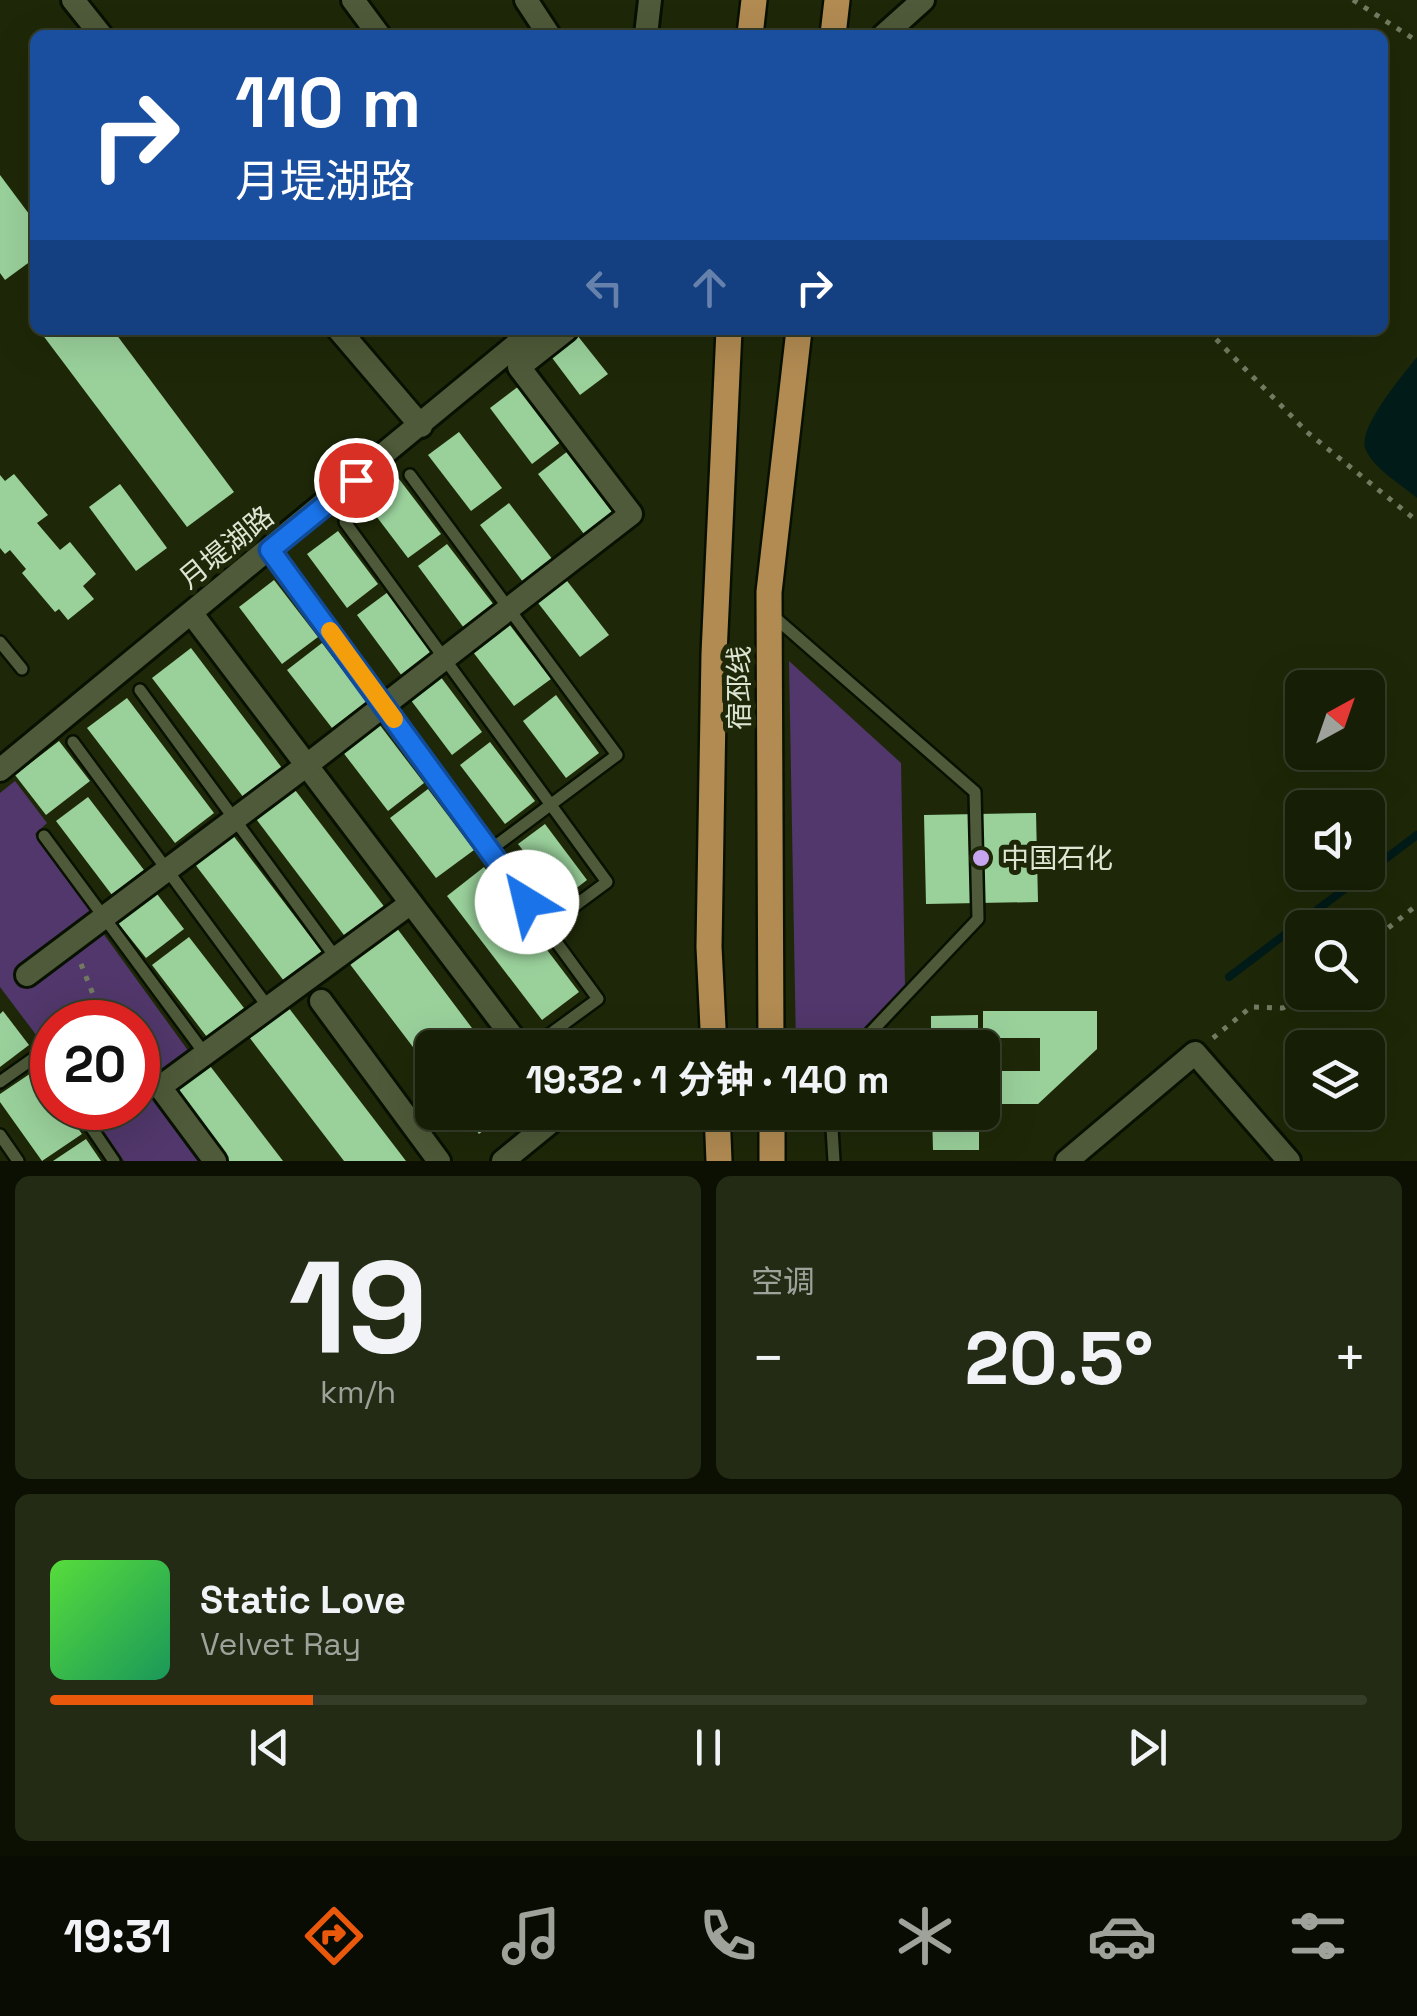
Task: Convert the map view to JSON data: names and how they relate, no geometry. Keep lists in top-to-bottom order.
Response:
{
  "streets": {
    "main road": ["宿邳线"],
    "street": ["月堤湖路"]
  },
  "places": ["中国石化"],
  "north": "top right",
  "page": {
    "turn": ["110 m", "月堤湖路"],
    "limit": "20",
    "trip": "19:32 · 1 分钟 · 140 m",
    "tile": [
      ["19", "km/h"],
      "空调"
    ],
    "heat": ["−", "20.5°", "+"],
    "song": ["Static Love", "Velvet Ray"],
    "tabs": "19:31"
  }
}
